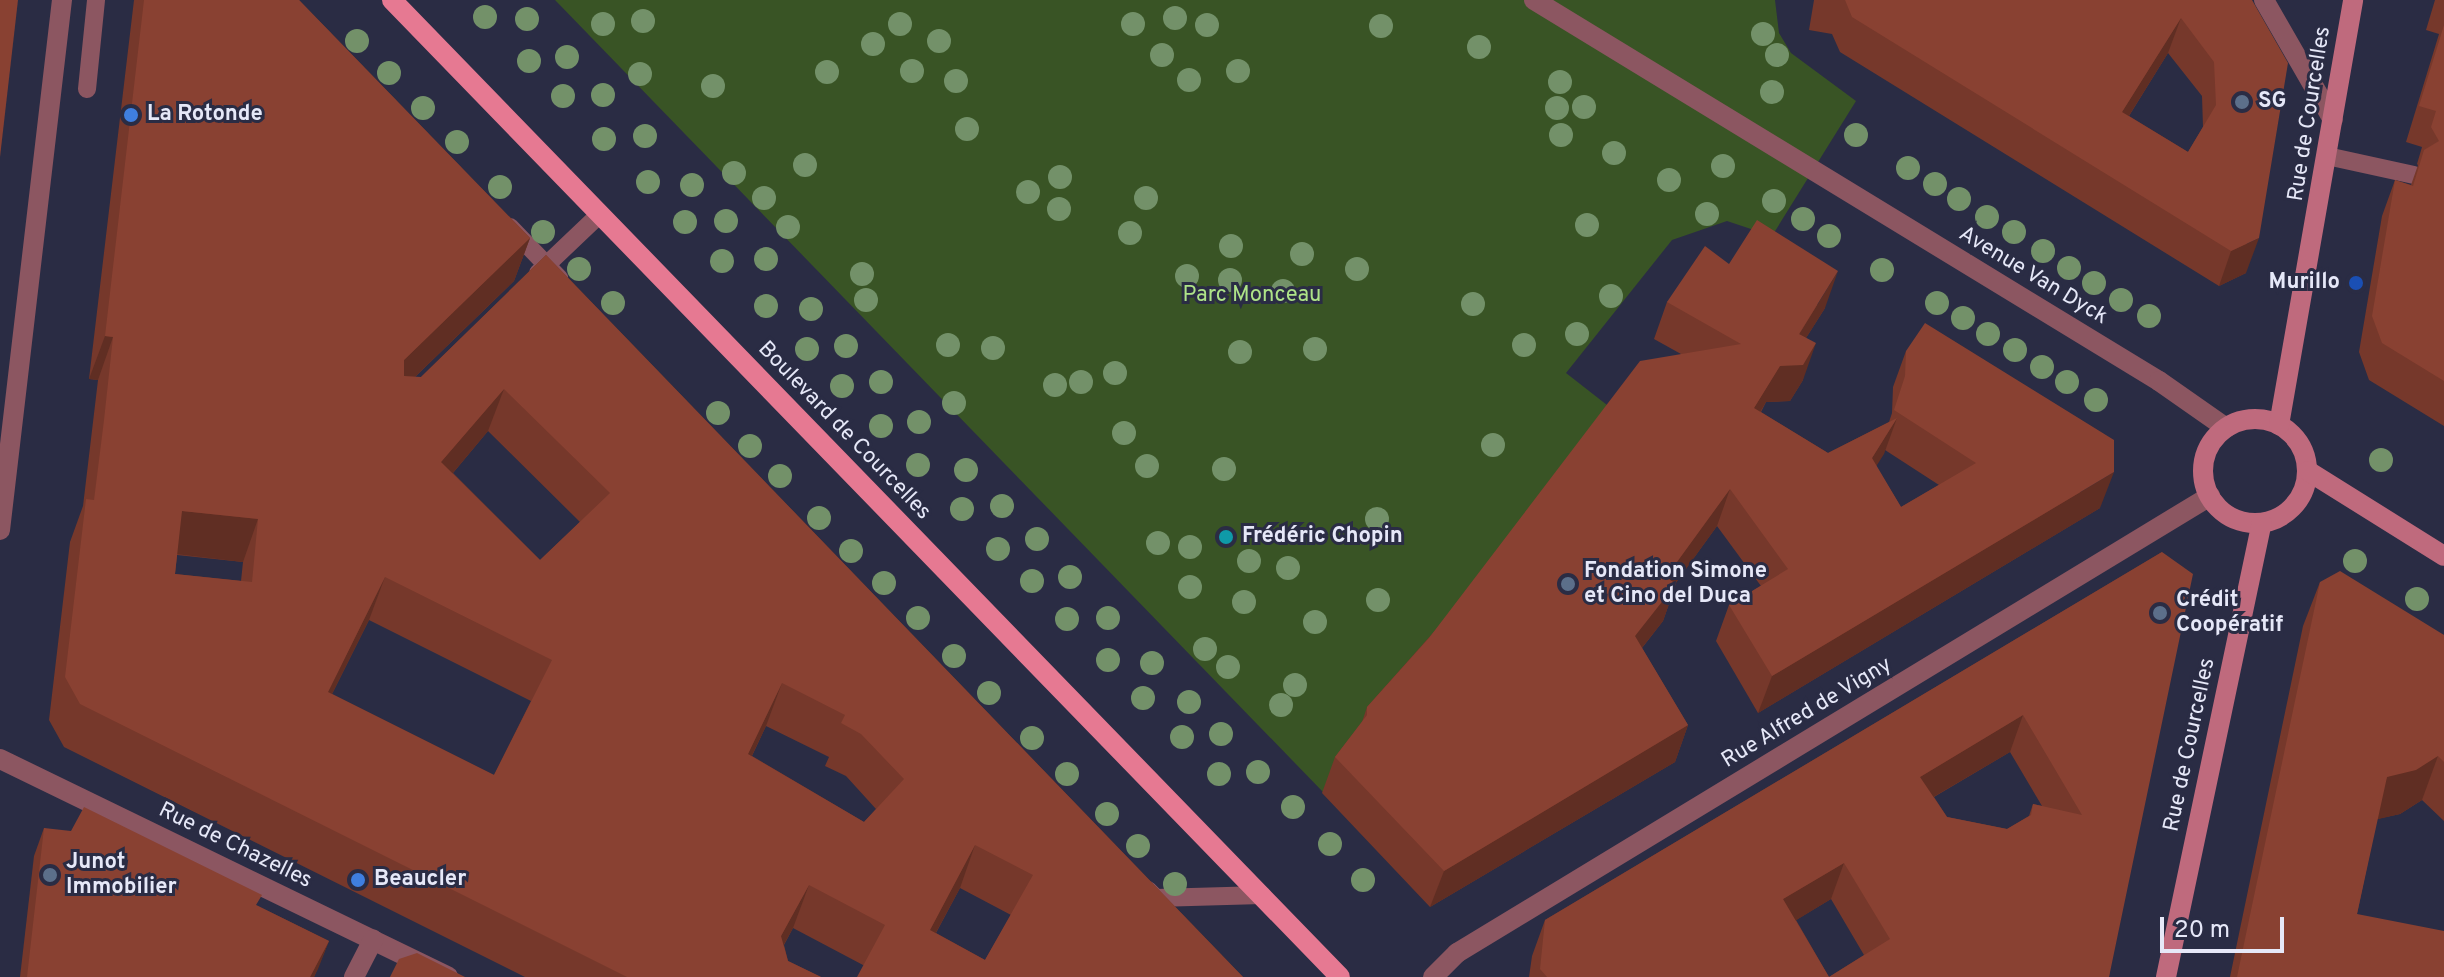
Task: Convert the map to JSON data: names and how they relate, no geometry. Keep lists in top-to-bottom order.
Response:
{
  "streets": {
    "main road": ["Boulevard de Courcelles"],
    "street": [
      "Rue de Courcelles",
      "Avenue Van Dyck",
      "Rue Alfred de Vigny",
      "Rue de Chazelles"
    ]
  },
  "crossings": [
    ["Rue de Courcelles", "Avenue Van Dyck"],
    ["Rue de Courcelles", "Rue Alfred de Vigny"],
    ["Avenue Van Dyck", "Rue Alfred de Vigny"]
  ],
  "parks": ["Parc Monceau"],
  "places": [
    "SG",
    "La Rotonde",
    "Murillo",
    "Frédéric Chopin",
    "Fondation Simone et Cino del Duca",
    "Crédit Coopératif",
    "Junot Immobilier",
    "Beaucler"
  ],
  "scale_bar": "20 m"
}
